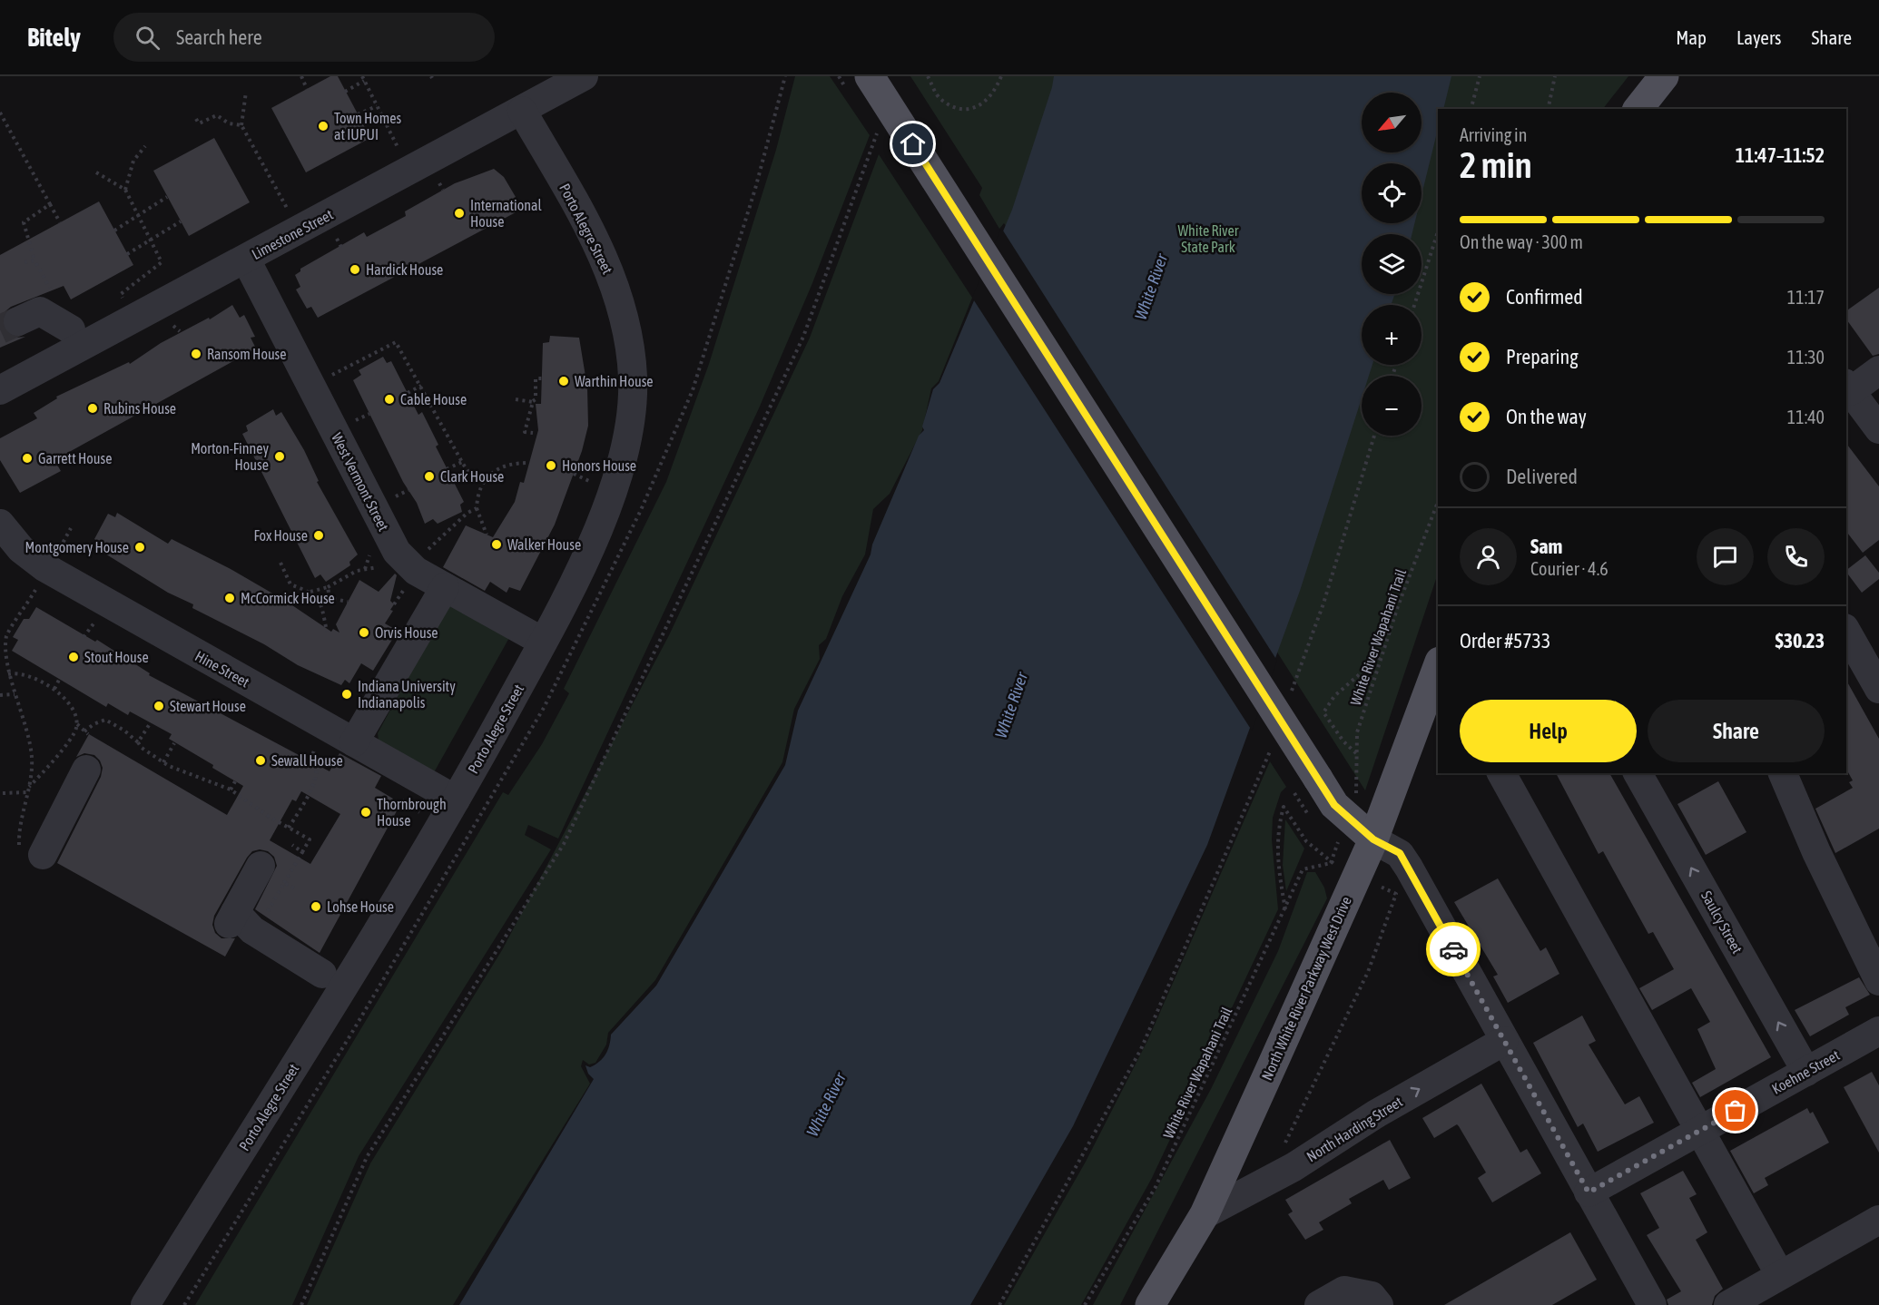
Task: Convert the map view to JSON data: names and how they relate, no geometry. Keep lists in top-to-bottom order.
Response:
{
  "streets": {
    "main road": ["North White River Parkway West Drive"],
    "street": [
      "Porto Alegre Street",
      "Limestone Street",
      "West Vermont Street",
      "Hine Street",
      "Saulcy Street",
      "Koehne Street",
      "North Harding Street"
    ],
    "path": ["White River Wapahani Trail"]
  },
  "crossings": [
    ["Porto Alegre Street", "Limestone Street"],
    ["Porto Alegre Street", "West Vermont Street"],
    ["Porto Alegre Street", "Hine Street"],
    ["Limestone Street", "West Vermont Street"],
    ["Saulcy Street", "Koehne Street"],
    ["North White River Parkway West Drive", "North Harding Street"]
  ],
  "one_way": ["North Harding Street"],
  "water": ["White River"],
  "parks": ["White River State Park"],
  "places": [
    "Town Homes at IUPUI",
    "International House",
    "Hardick House",
    "Ransom House",
    "Warthin House",
    "Cable House",
    "Rubins House",
    "Morton-Finney House",
    "Garrett House",
    "Honors House",
    "Clark House",
    "Fox House",
    "Walker House",
    "Montgomery House",
    "McCormick House",
    "Orvis House",
    "Stout House",
    "Indiana University Indianapolis",
    "Stewart House",
    "Sewall House",
    "Thornbrough House",
    "Lohse House"
  ],
  "north": "bottom left",
  "page": {
    "header": "Bitely",
    "search": "Search here",
    "nav": ["Map", "Layers", "Share"],
    "map_buttons": ["+", "−"],
    "heading": ["2 min", "Arriving in", "11:47–11:52"],
    "panel": [
      "Sam",
      "Courier · 4.6",
      "Order #5733",
      "$30.23"
    ],
    "bar": "On the way · 300 m",
    "list": [
      ["Confirmed", "11:17"],
      ["Preparing", "11:30"],
      ["On the way", "11:40"],
      "Delivered"
    ],
    "buttons": ["Help", "Share"]
  }
}
